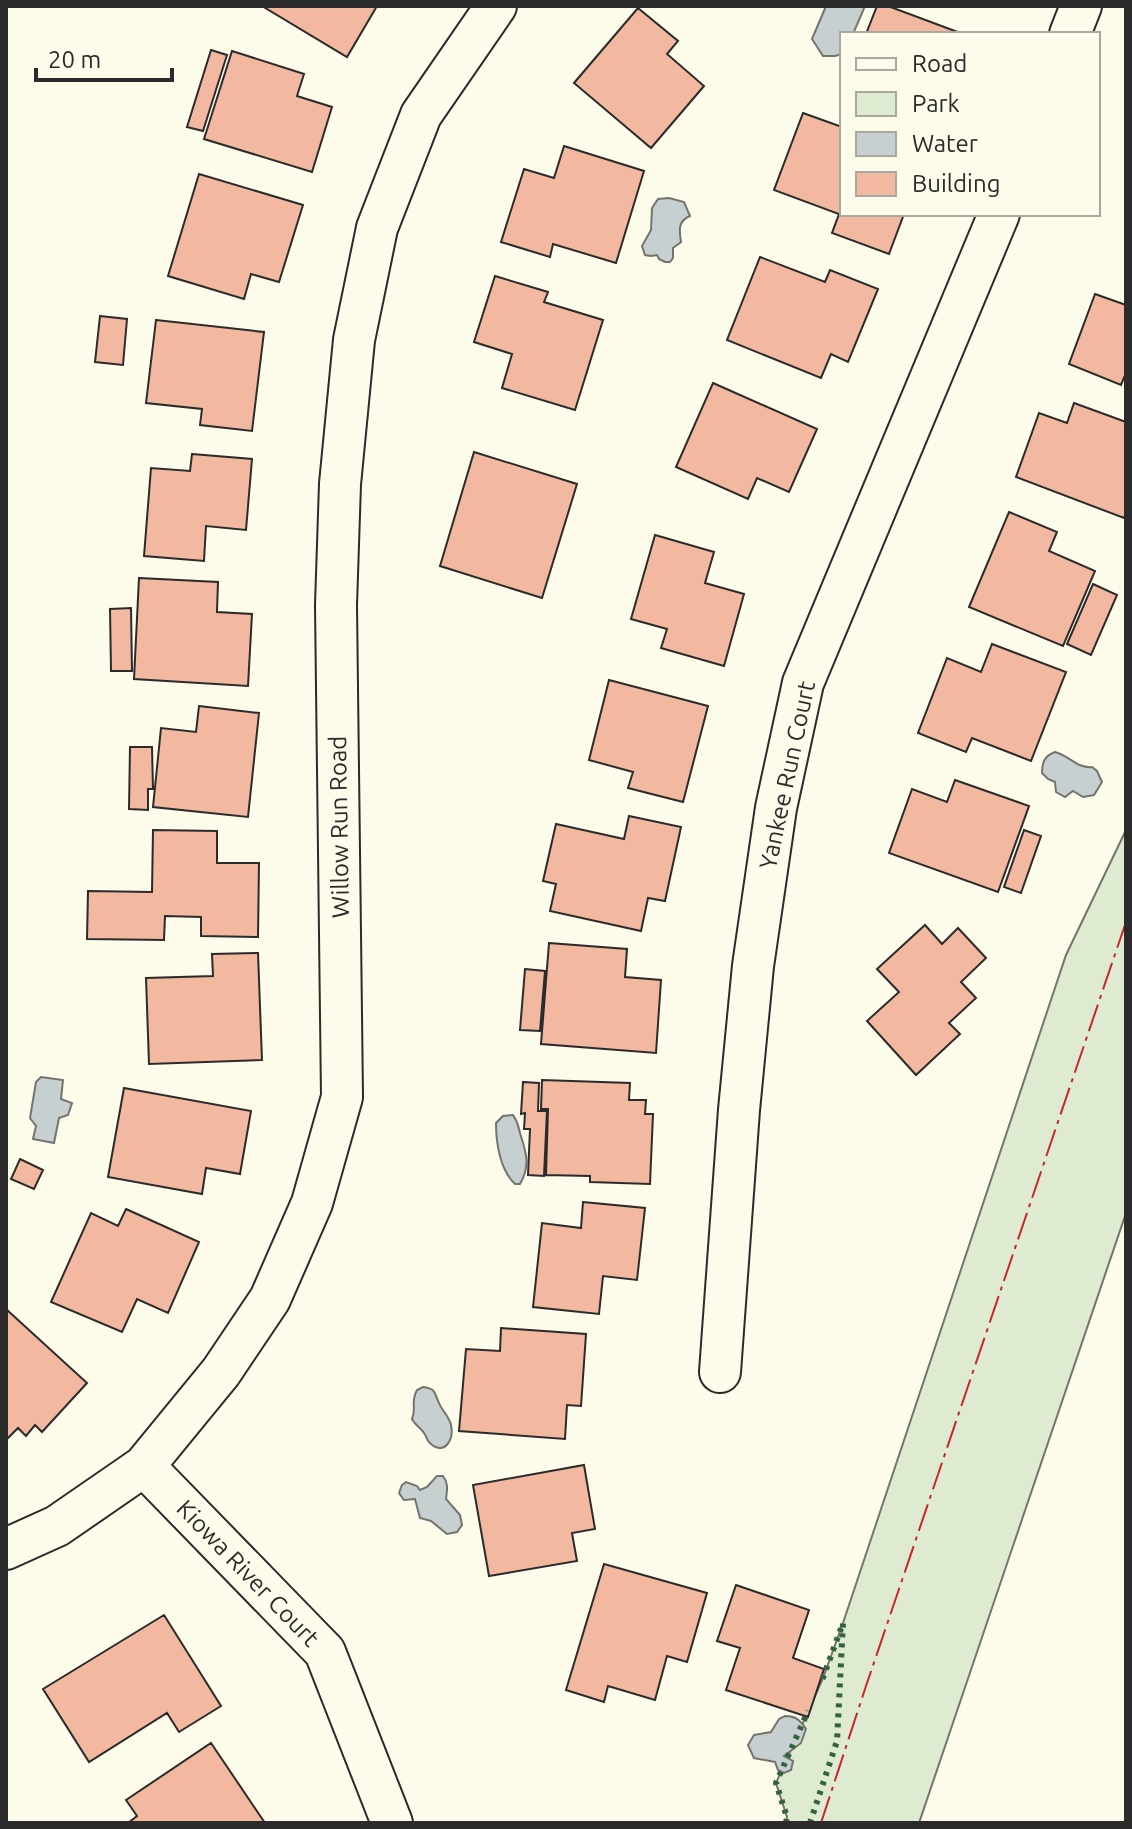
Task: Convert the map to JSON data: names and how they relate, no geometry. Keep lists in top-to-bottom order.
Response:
{
  "streets": {
    "street": ["Yankee Run Court", "Willow Run Road", "Kiowa River Court"]
  },
  "crossings": [
    ["Willow Run Road", "Kiowa River Court"]
  ],
  "legend": [
    "Road",
    "Park",
    "Water",
    "Building"
  ],
  "scale_bar": "20 m"
}
